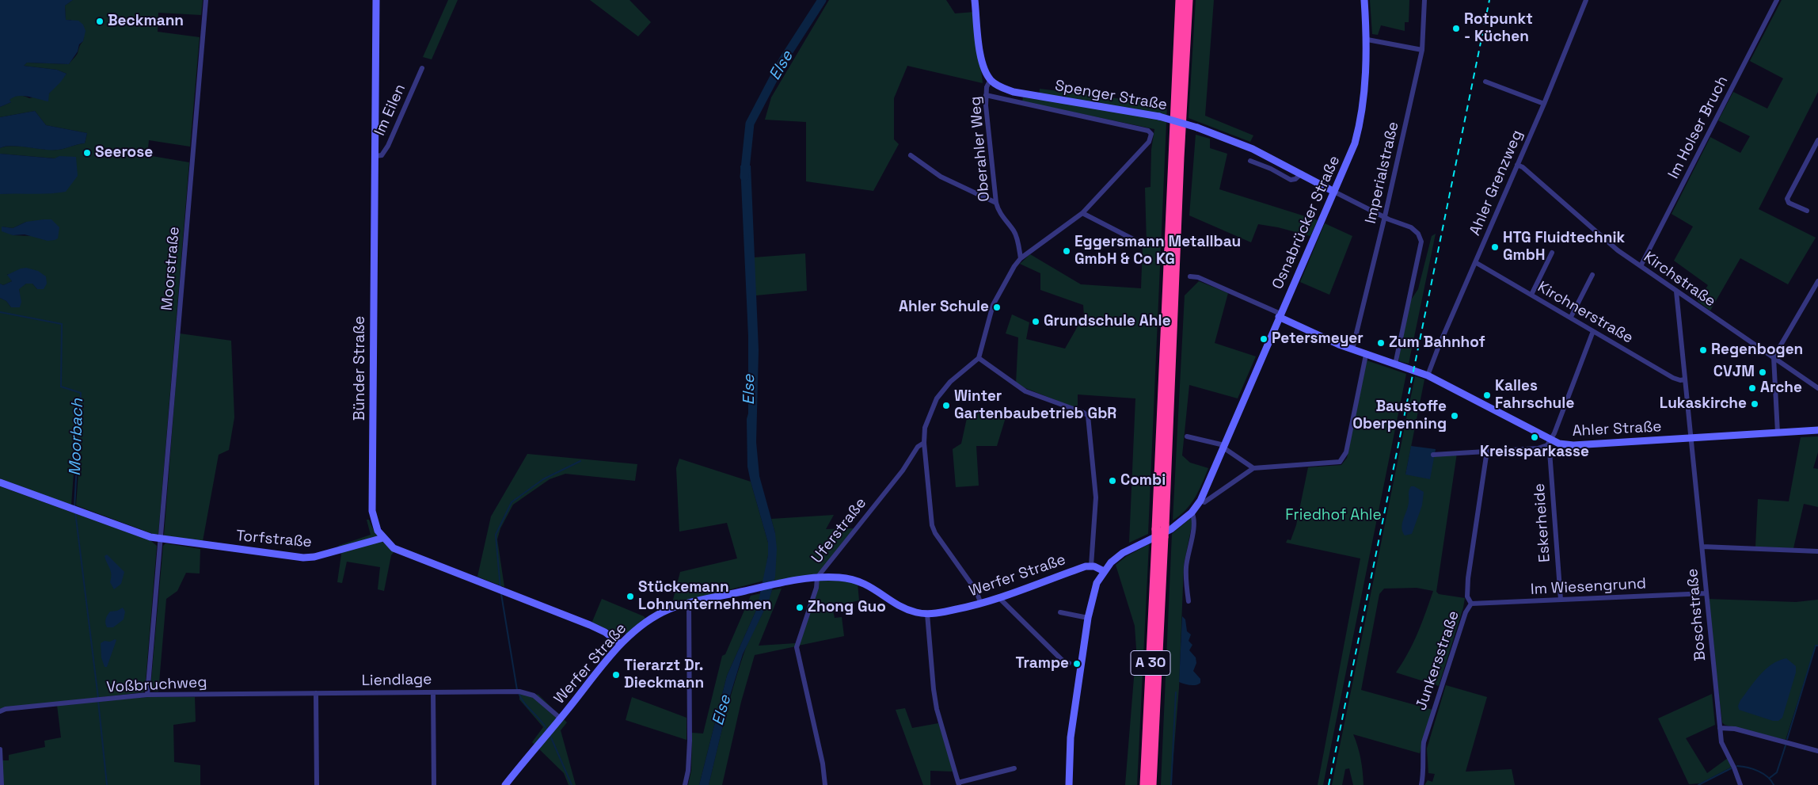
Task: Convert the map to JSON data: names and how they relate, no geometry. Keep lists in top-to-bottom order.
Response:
{
  "streets": {
    "highway": ["A 30"],
    "main road": [
      "Spenger Straße",
      "Osnabrücker Straße",
      "Bünder Straße",
      "Ahler Straße",
      "Torfstraße",
      "Werfer Straße"
    ],
    "street": [
      "Im Eilen",
      "Im Holser Bruch",
      "Oberahler Weg",
      "Imperialstraße",
      "Ahler Grenzweg",
      "Moorstraße",
      "Kirchstraße",
      "Kirchnerstraße",
      "Eskerheide",
      "Uferstraße",
      "Im Wiesengrund",
      "Boschstraße",
      "Junkersstraße",
      "Liendlage",
      "Voßbruchweg"
    ]
  },
  "crossings": [
    ["Spenger Straße", "Oberahler Weg"],
    ["Spenger Straße", "Imperialstraße"],
    ["Spenger Straße", "Osnabrücker Straße"],
    ["Spenger Straße", "Ahler Straße"],
    ["Im Eilen", "Bünder Straße"],
    ["Im Holser Bruch", "Kirchstraße"],
    ["Imperialstraße", "Ahler Straße"],
    ["Ahler Grenzweg", "Kirchstraße"],
    ["Ahler Grenzweg", "Kirchnerstraße"],
    ["Ahler Grenzweg", "Ahler Straße"],
    ["Osnabrücker Straße", "Ahler Straße"],
    ["Moorstraße", "Torfstraße"],
    ["Kirchstraße", "Boschstraße"],
    ["Kirchnerstraße", "Boschstraße"],
    ["Bünder Straße", "Torfstraße"],
    ["Bünder Straße", "Werfer Straße"],
    ["Ahler Straße", "Eskerheide"],
    ["Ahler Straße", "Boschstraße"],
    ["Eskerheide", "Im Wiesengrund"],
    ["Uferstraße", "Werfer Straße"],
    ["Werfer Straße", "Liendlage"],
    ["Im Wiesengrund", "Boschstraße"],
    ["Im Wiesengrund", "Junkersstraße"],
    ["Liendlage", "Voßbruchweg"]
  ],
  "water": ["Else", "Moorbach"],
  "parks": ["Friedhof Ahle"],
  "places": [
    "Beckmann",
    "Rotpunkt - Küchen",
    "Seerose",
    "HTG Fluidtechnik GmbH",
    "Eggersmann Metallbau GmbH & Co KG",
    "Ahler Schule",
    "Grundschule Ahle",
    "Petersmeyer",
    "Zum Bahnhof",
    "Regenbogen",
    "CVJM",
    "Arche",
    "Kalles Fahrschule",
    "Lukaskirche",
    "Winter Gartenbaubetrieb GbR",
    "Baustoffe Oberpenning",
    "Kreissparkasse",
    "Combi",
    "Stückemann Lohnunternehmen",
    "Zhong Guo",
    "Trampe",
    "Tierarzt Dr. Dieckmann"
  ]
}
